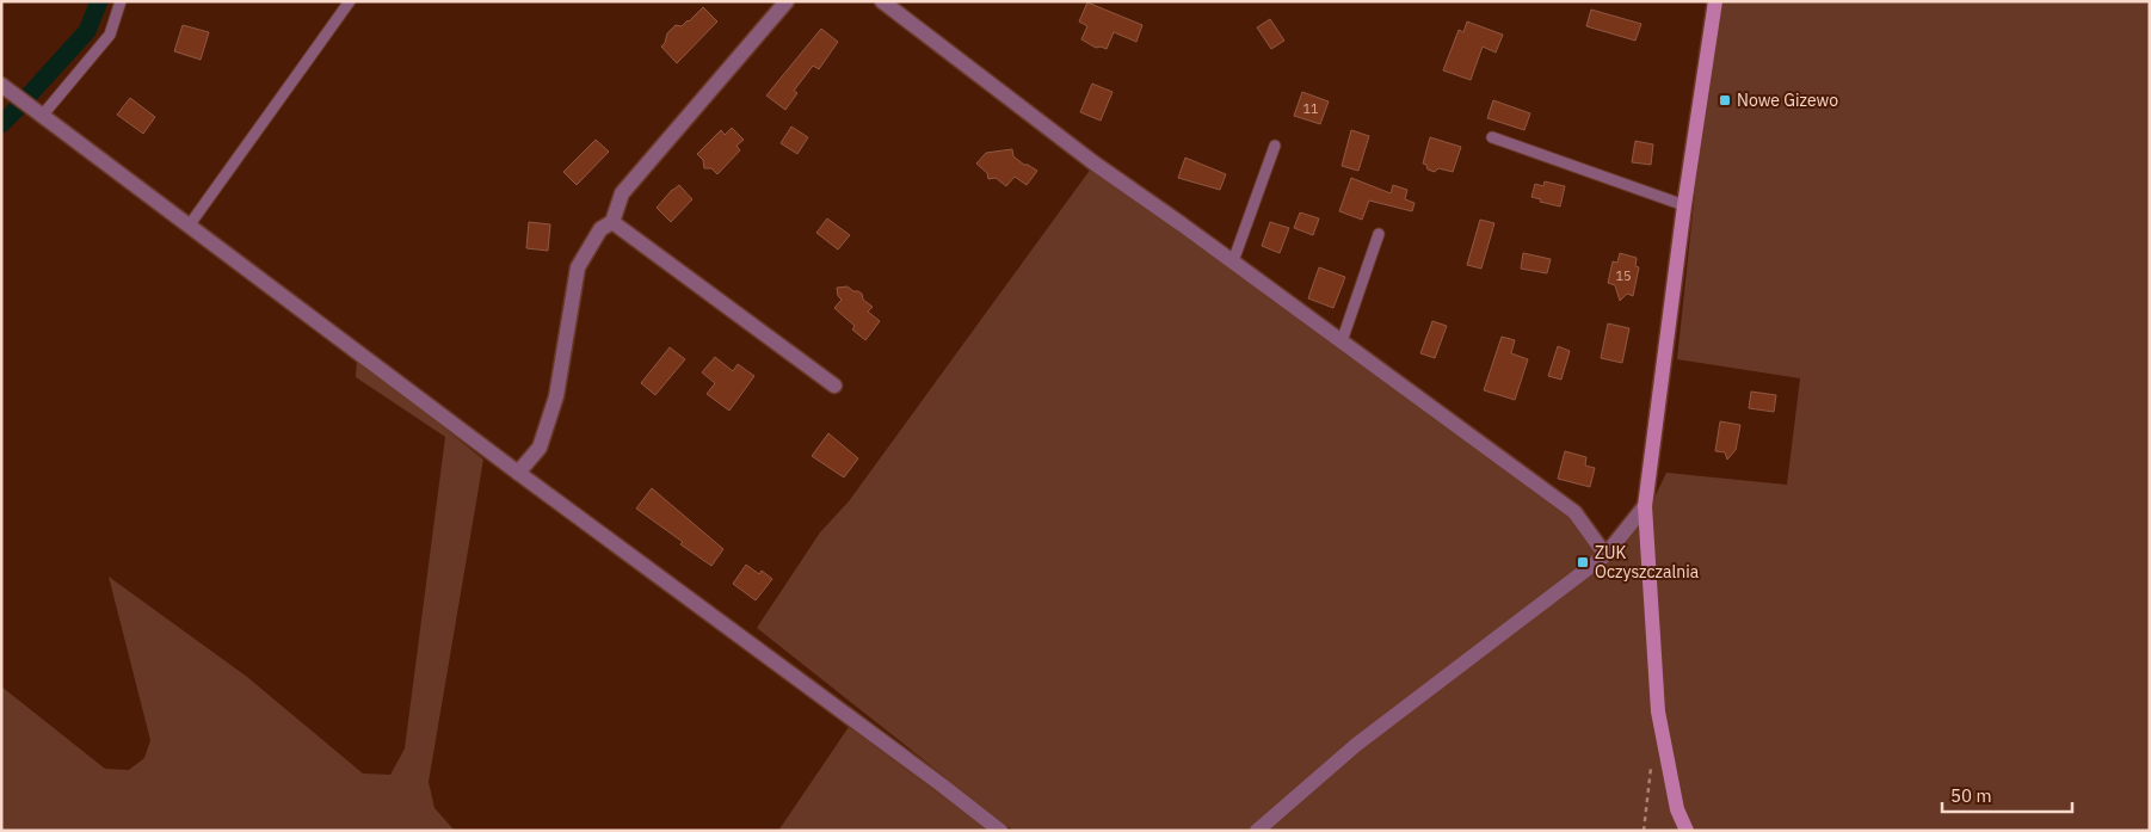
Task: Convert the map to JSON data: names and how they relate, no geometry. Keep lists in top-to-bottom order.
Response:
{
  "places": {
    "transit": ["Nowe Gizewo", "ZUK Oczyszczalnia"]
  },
  "house_numbers": ["11", "15"],
  "scale_bar": "50 m"
}
